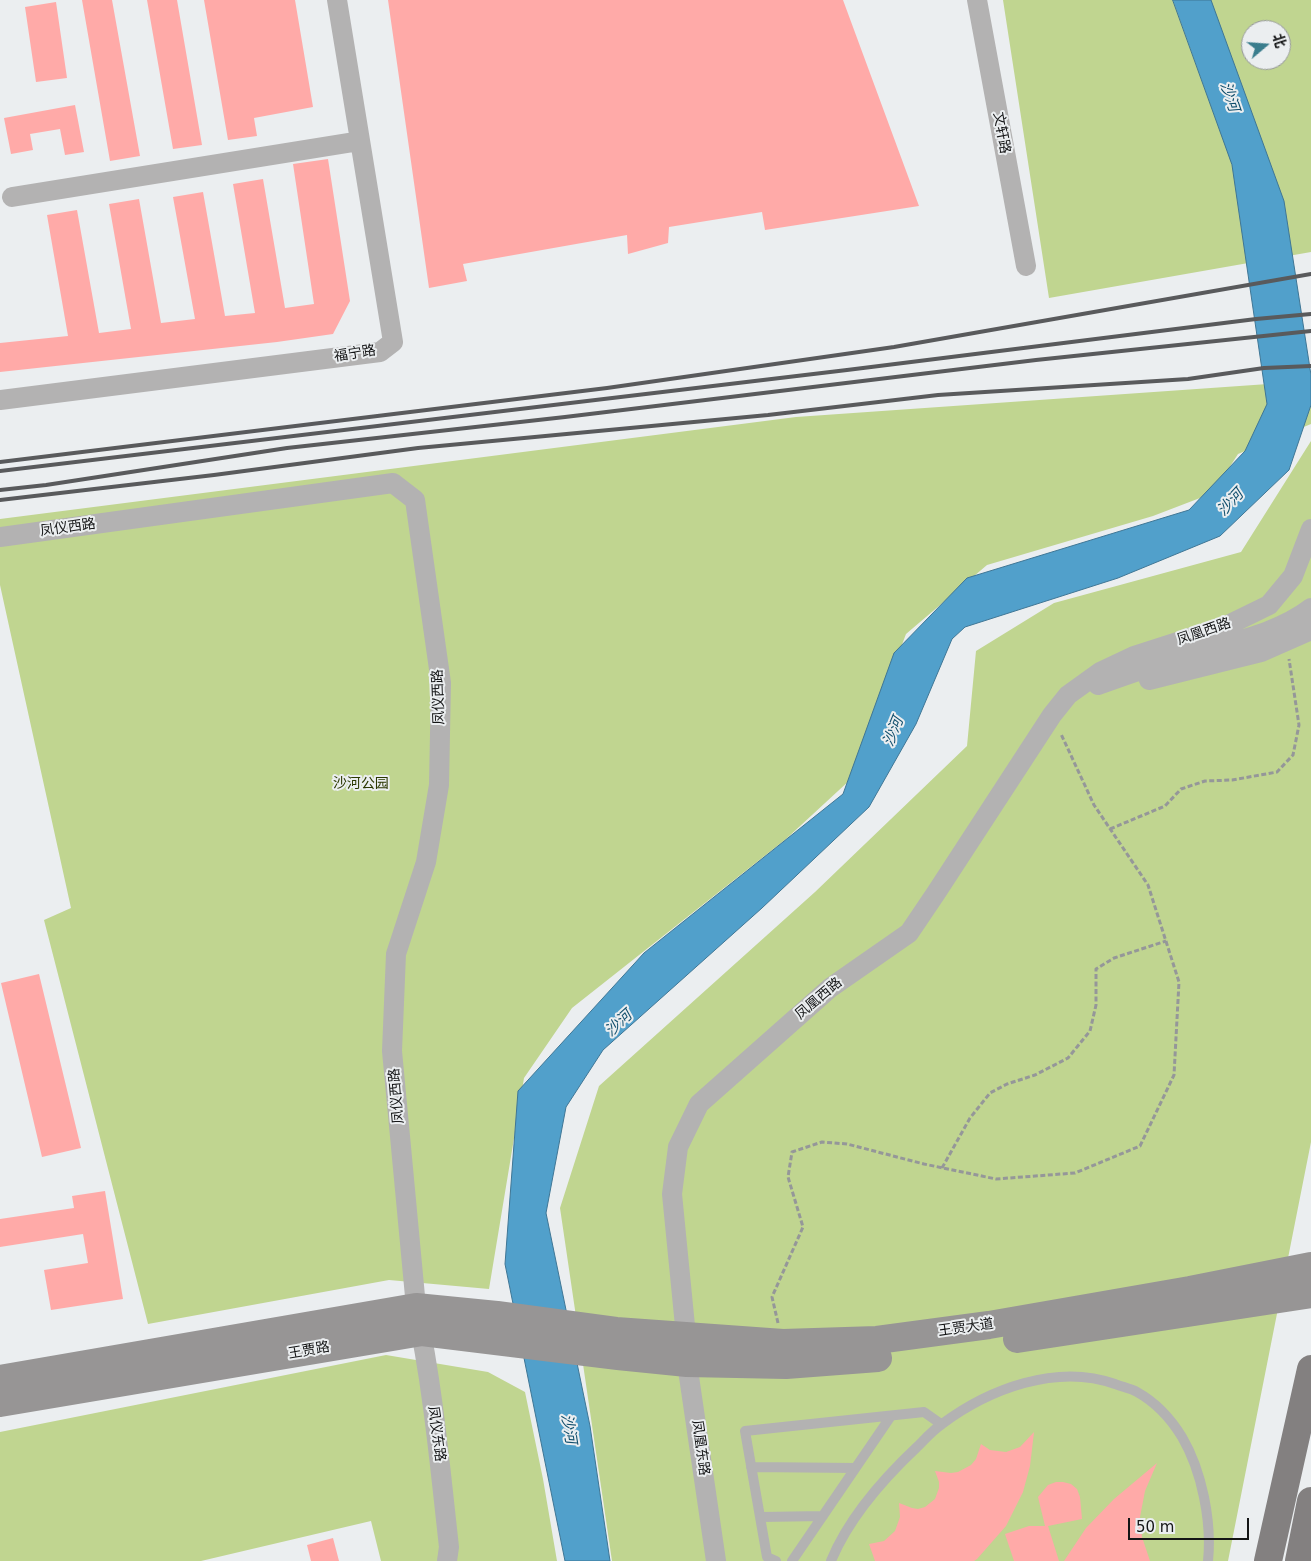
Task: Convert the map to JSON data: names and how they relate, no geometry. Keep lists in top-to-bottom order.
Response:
{
  "streets": {
    "main road": ["王贾大道", "王贾路"],
    "street": [
      "文轩路",
      "福宁路",
      "凤仪西路",
      "凤凰西路",
      "凤仪东路",
      "凤凰东路"
    ]
  },
  "crossings": [
    ["凤仪西路", "王贾路"],
    ["凤仪西路", "凤仪东路"],
    ["凤凰西路", "王贾大道"],
    ["凤凰西路", "凤凰东路"],
    ["王贾大道", "王贾路"],
    ["王贾大道", "凤凰东路"],
    ["王贾路", "凤仪东路"]
  ],
  "water": ["沙河"],
  "parks": ["沙河公园"],
  "scale_bar": "50 m",
  "north": "right"
}
